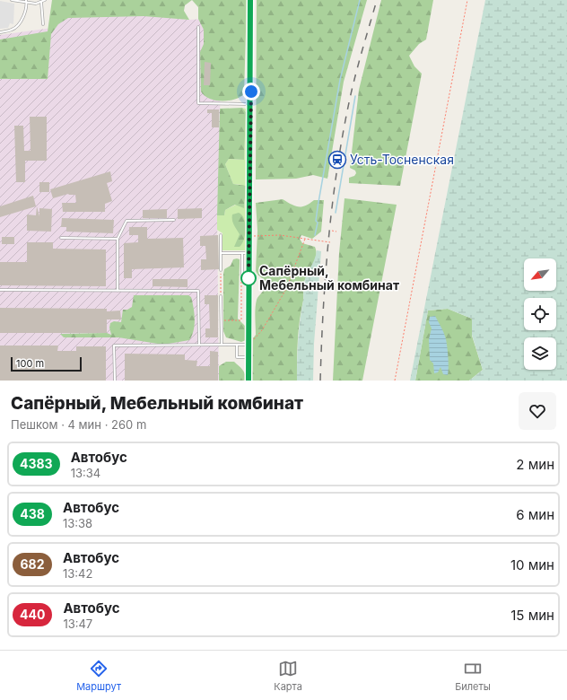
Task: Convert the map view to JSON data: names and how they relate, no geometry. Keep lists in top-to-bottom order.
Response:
{
  "places": {
    "station": ["Усть-Тосненская"],
    "other": ["Сапёрный, Мебельный комбинат"]
  },
  "lines": ["bus line 438З"],
  "scale_bar": "100 m",
  "north": "bottom left",
  "page": {
    "scale": "100 m",
    "heading": ["Сапёрный, Мебельный комбинат", "Пешком · 4 мин · 260 m"],
    "list": [
      {
        "mark": "438З",
        "name": "Автобус",
        "note": "13:34",
        "value": "2 мин"
      },
      {
        "mark": "438",
        "name": "Автобус",
        "note": "13:38",
        "value": "6 мин"
      },
      {
        "mark": "682",
        "name": "Автобус",
        "note": "13:42",
        "value": "10 мин"
      },
      {
        "mark": "440",
        "name": "Автобус",
        "note": "13:47",
        "value": "15 мин"
      }
    ],
    "tabs": ["Маршрут", "Карта", "Билеты"]
  }
}
